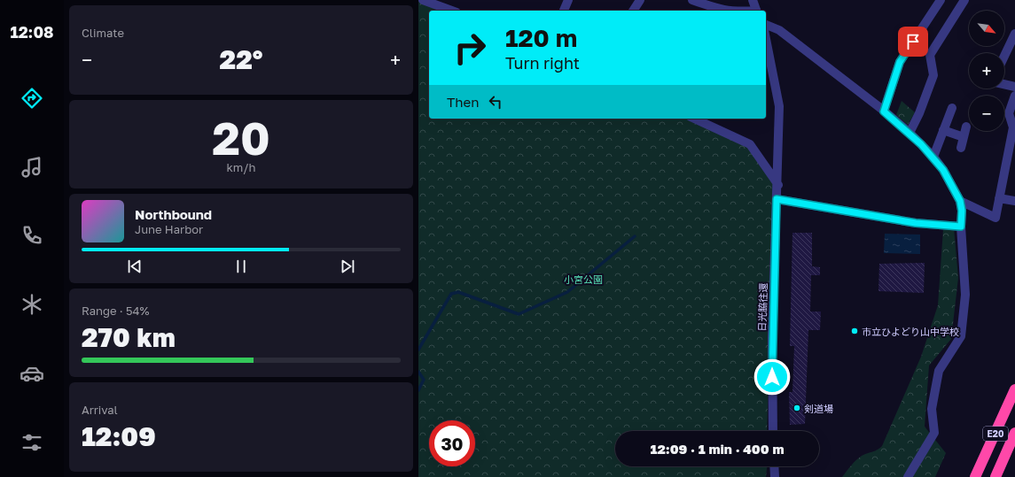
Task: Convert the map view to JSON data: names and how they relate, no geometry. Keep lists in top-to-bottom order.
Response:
{
  "streets": {
    "highway": ["E20"],
    "street": ["日光脇往還"]
  },
  "parks": ["小宮公園"],
  "places": ["市立ひよどり山中学校", "剣道場"],
  "north": "bottom right",
  "page": {
    "tabs": "12:08",
    "tile": [
      "Climate",
      ["20", "km/h"],
      ["Range · 54%", "270 km"],
      ["Arrival", "12:09"]
    ],
    "map_buttons": ["+", "−"],
    "turn": ["120 m", "Turn right"],
    "heat": ["−", "22°", "+"],
    "then": "Then",
    "song": ["Northbound", "June Harbor"],
    "limit": "30",
    "trip": "12:09 · 1 min · 400 m"
  }
}
